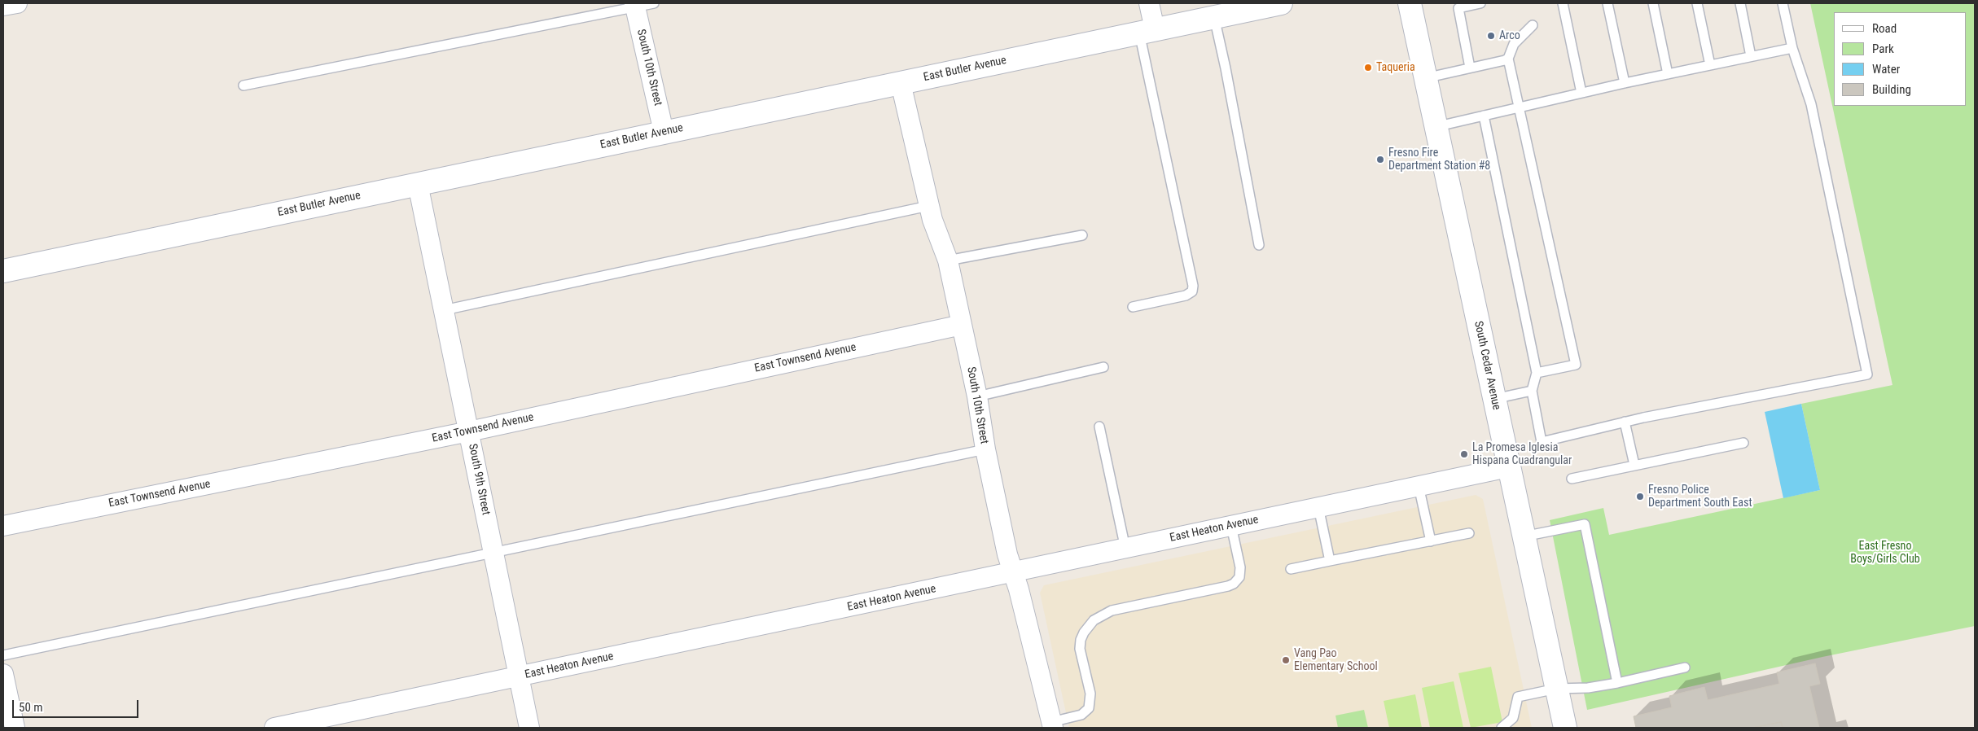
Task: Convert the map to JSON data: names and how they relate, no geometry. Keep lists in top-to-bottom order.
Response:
{
  "streets": {
    "street": [
      "South 10th Street",
      "East Butler Avenue",
      "East Townsend Avenue",
      "South Cedar Avenue",
      "South 9th Street",
      "East Heaton Avenue"
    ]
  },
  "crossings": [
    ["South 10th Street", "East Butler Avenue"],
    ["South 10th Street", "East Townsend Avenue"],
    ["South 10th Street", "East Heaton Avenue"],
    ["East Butler Avenue", "South 9th Street"],
    ["East Townsend Avenue", "South 9th Street"],
    ["South Cedar Avenue", "East Heaton Avenue"],
    ["South 9th Street", "East Heaton Avenue"]
  ],
  "parks": ["East Fresno Boys/Girls Club"],
  "places": [
    "Arco",
    "Taqueria",
    "Fresno Fire Department Station #8",
    "La Promesa Iglesia Hispana Cuadrangular",
    "Fresno Police Department South East",
    "Vang Pao Elementary School"
  ],
  "legend": [
    "Road",
    "Park",
    "Water",
    "Building"
  ],
  "scale_bar": "50 m"
}
